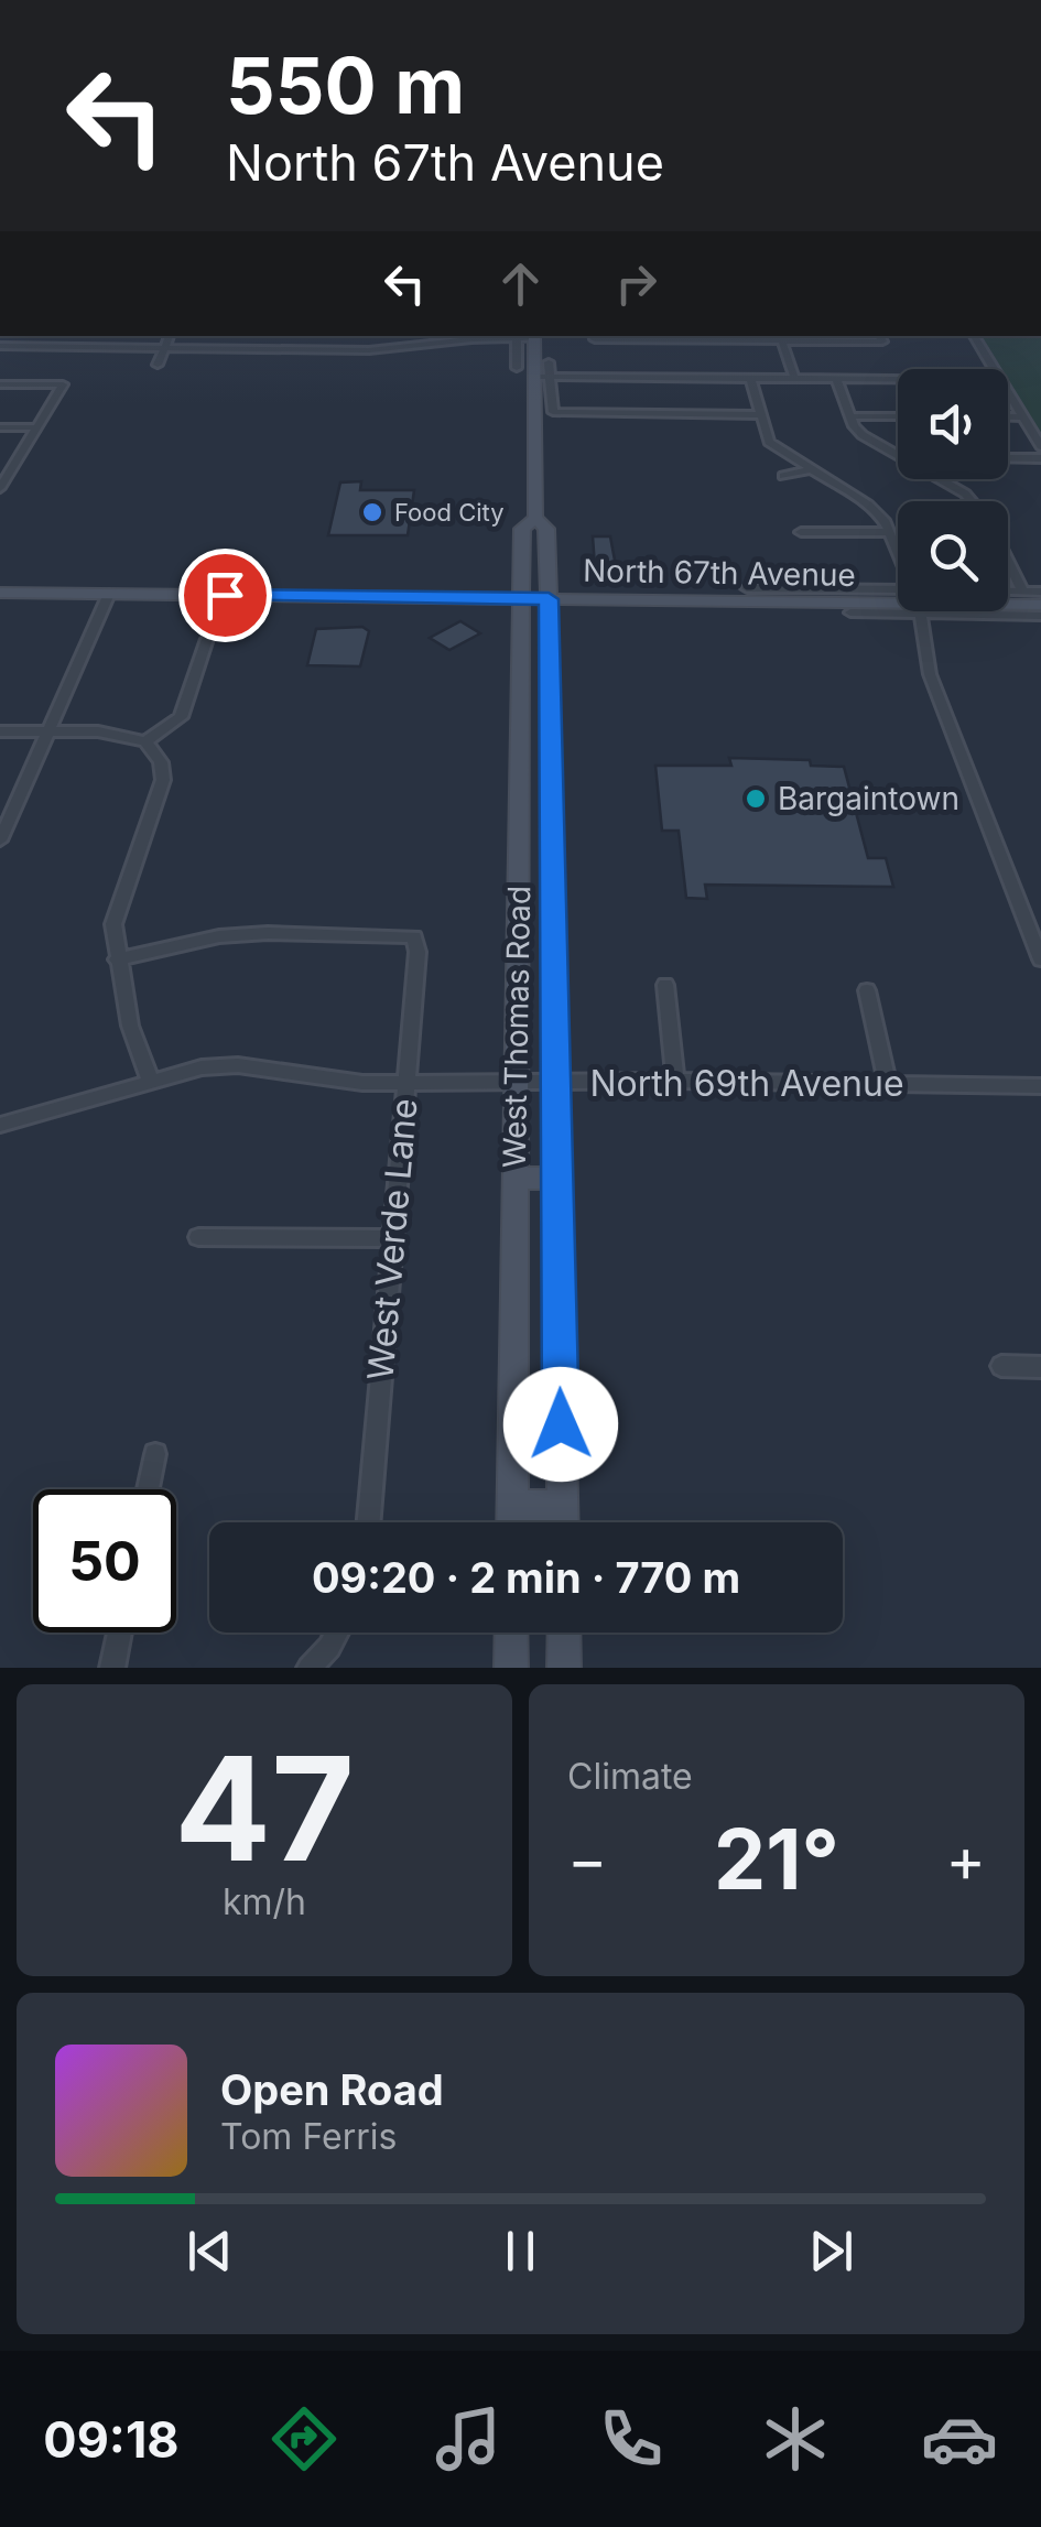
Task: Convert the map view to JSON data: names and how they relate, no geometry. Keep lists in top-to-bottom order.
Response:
{
  "streets": {
    "main road": ["North 67th Avenue", "West Thomas Road"],
    "street": ["North 69th Avenue", "West Verde Lane"]
  },
  "crossings": [
    ["North 67th Avenue", "West Thomas Road"],
    ["West Thomas Road", "North 69th Avenue"],
    ["North 69th Avenue", "West Verde Lane"]
  ],
  "places": ["Food City", "Bargaintown"],
  "page": {
    "turn": ["550 m", "North 67th Avenue"],
    "limit": "50",
    "trip": "09:20 · 2 min · 770 m",
    "tile": [
      ["47", "km/h"],
      "Climate"
    ],
    "heat": ["−", "21°", "+"],
    "song": ["Open Road", "Tom Ferris"],
    "tabs": "09:18"
  }
}
